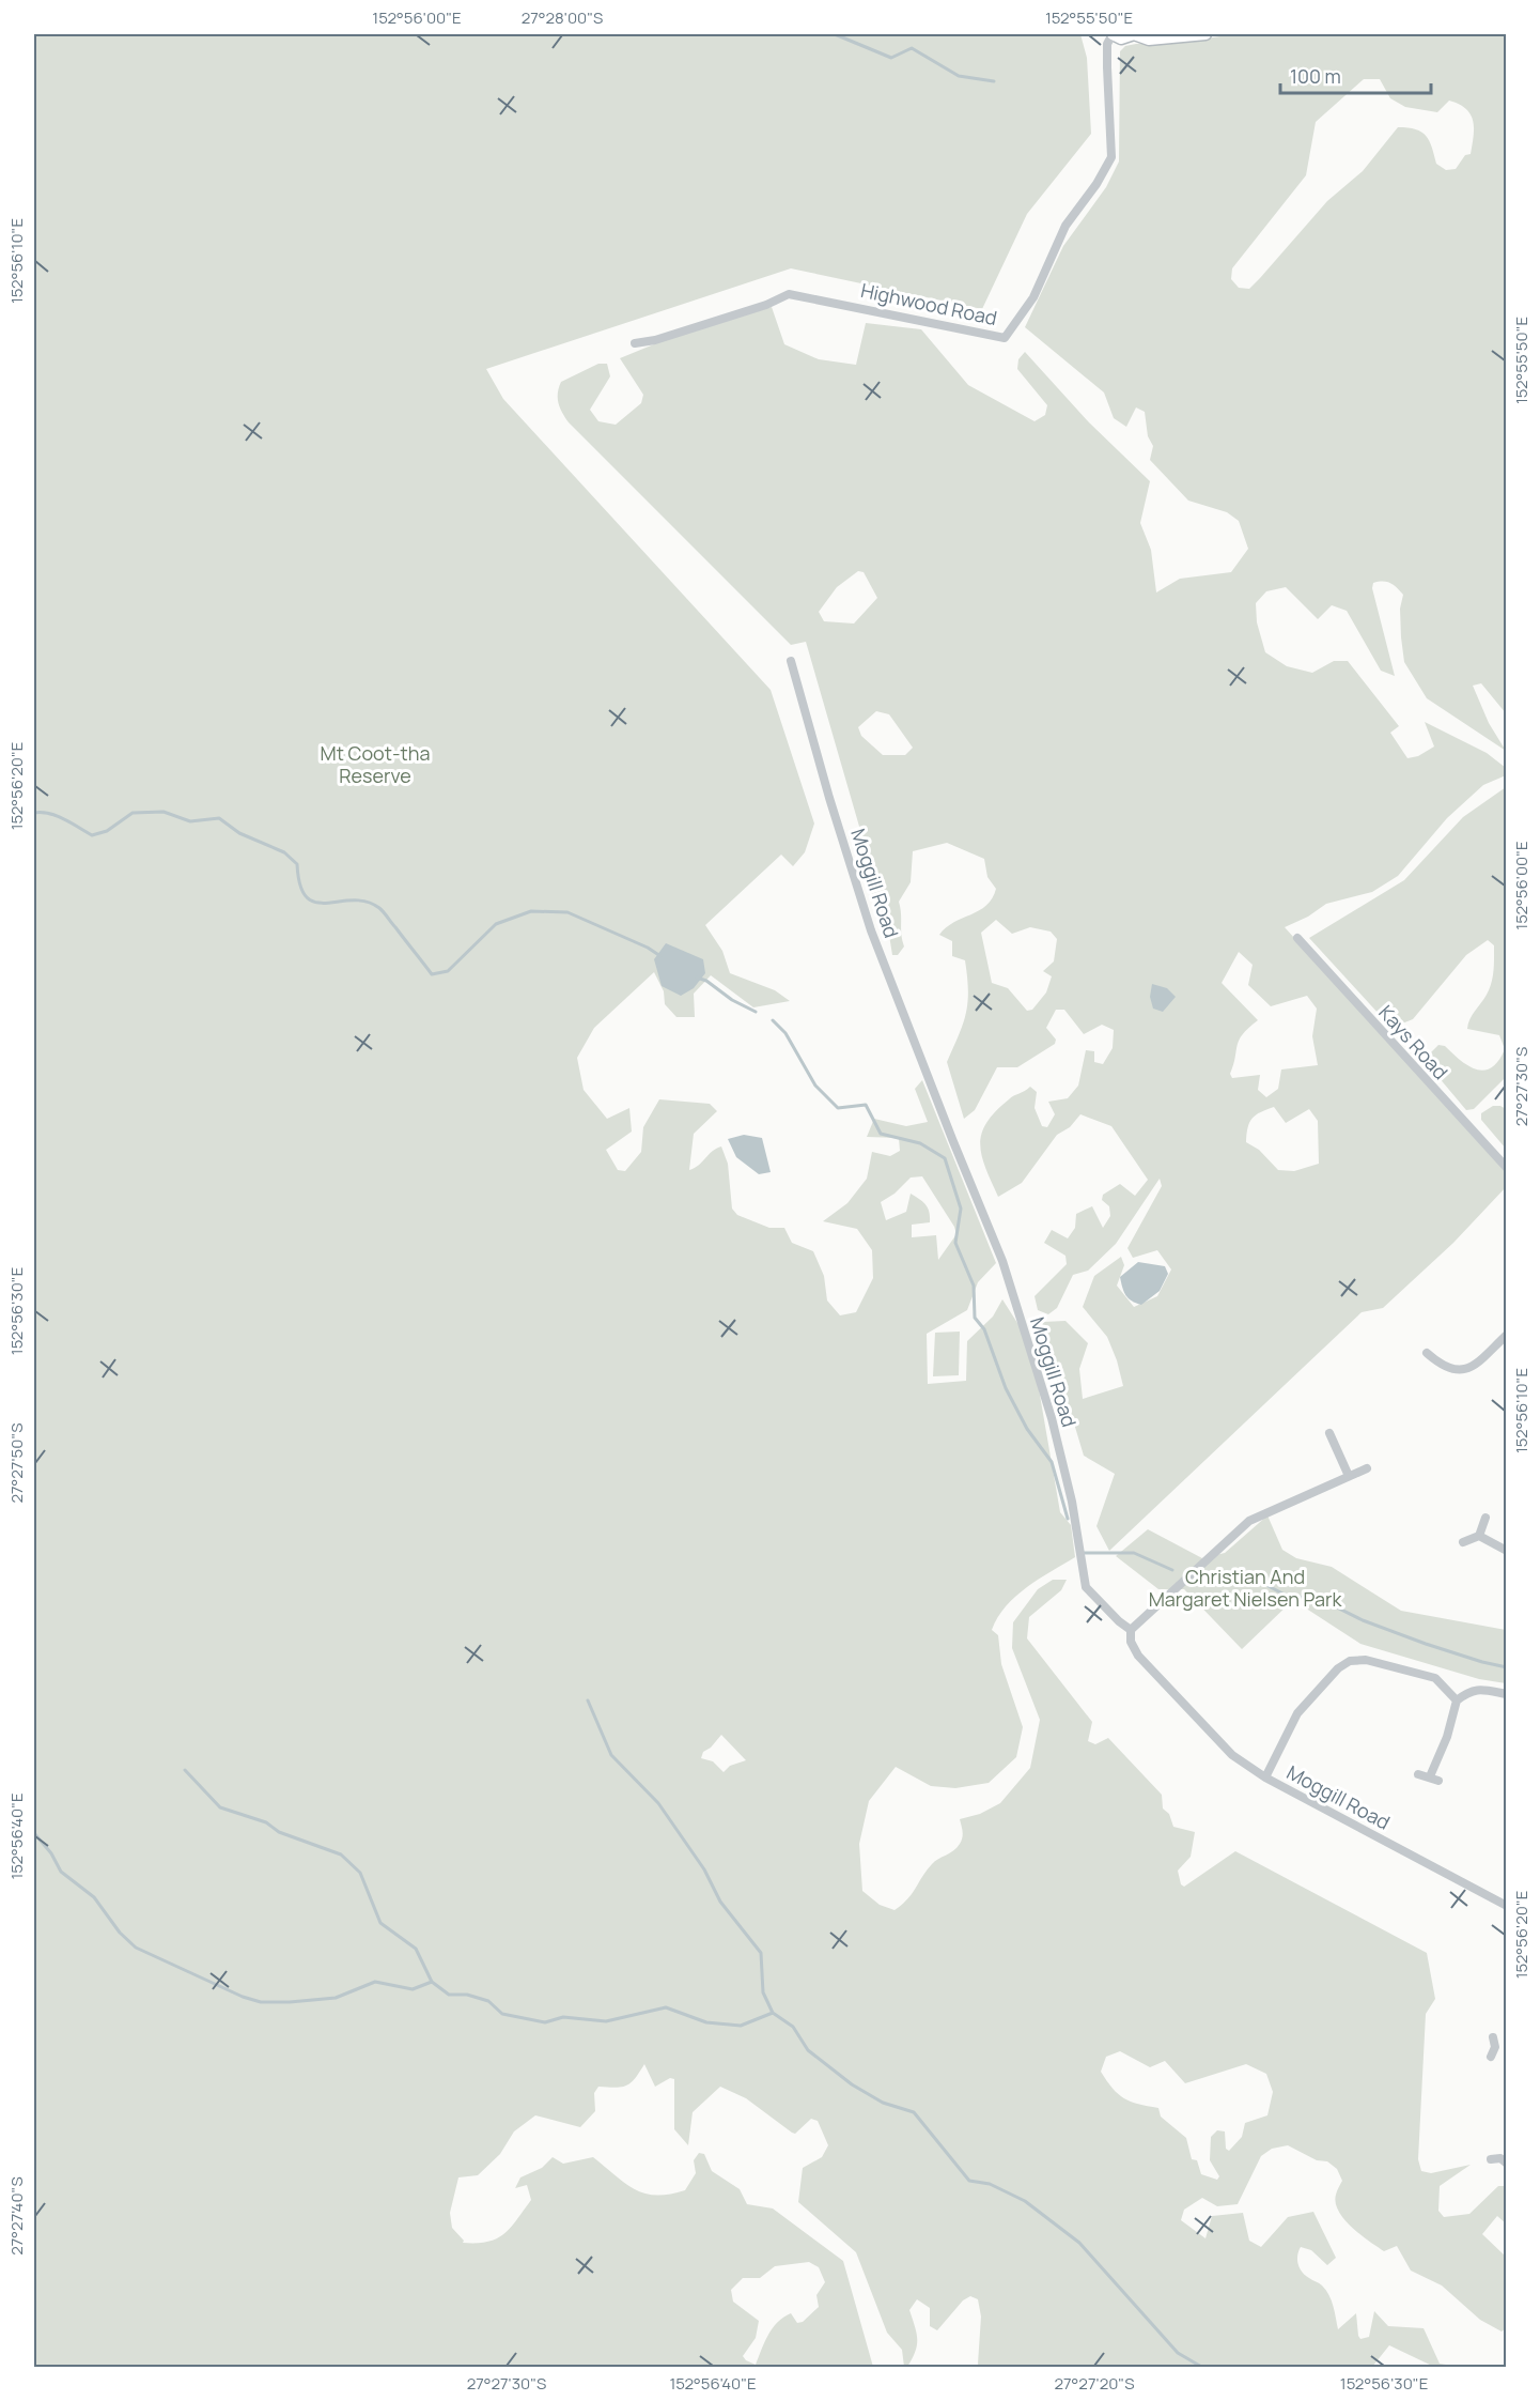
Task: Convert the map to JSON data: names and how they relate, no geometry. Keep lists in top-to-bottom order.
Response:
{
  "streets": {
    "street": ["Highwood Road", "Moggill Road", "Kays Road"]
  },
  "parks": ["Mt Coot-tha Reserve", "Christian And Margaret Nielsen Park"],
  "scale_bar": "100 m",
  "coordinates": [
    "152°56'00\"E",
    "27°28'00\"S",
    "152°55'50\"E",
    "152°56'10\"E",
    "152°56'20\"E",
    "27°27'30\"S",
    "152°56'30\"E",
    "27°27'50\"S",
    "152°56'40\"E",
    "27°27'40\"S",
    "27°27'20\"S"
  ]
}
